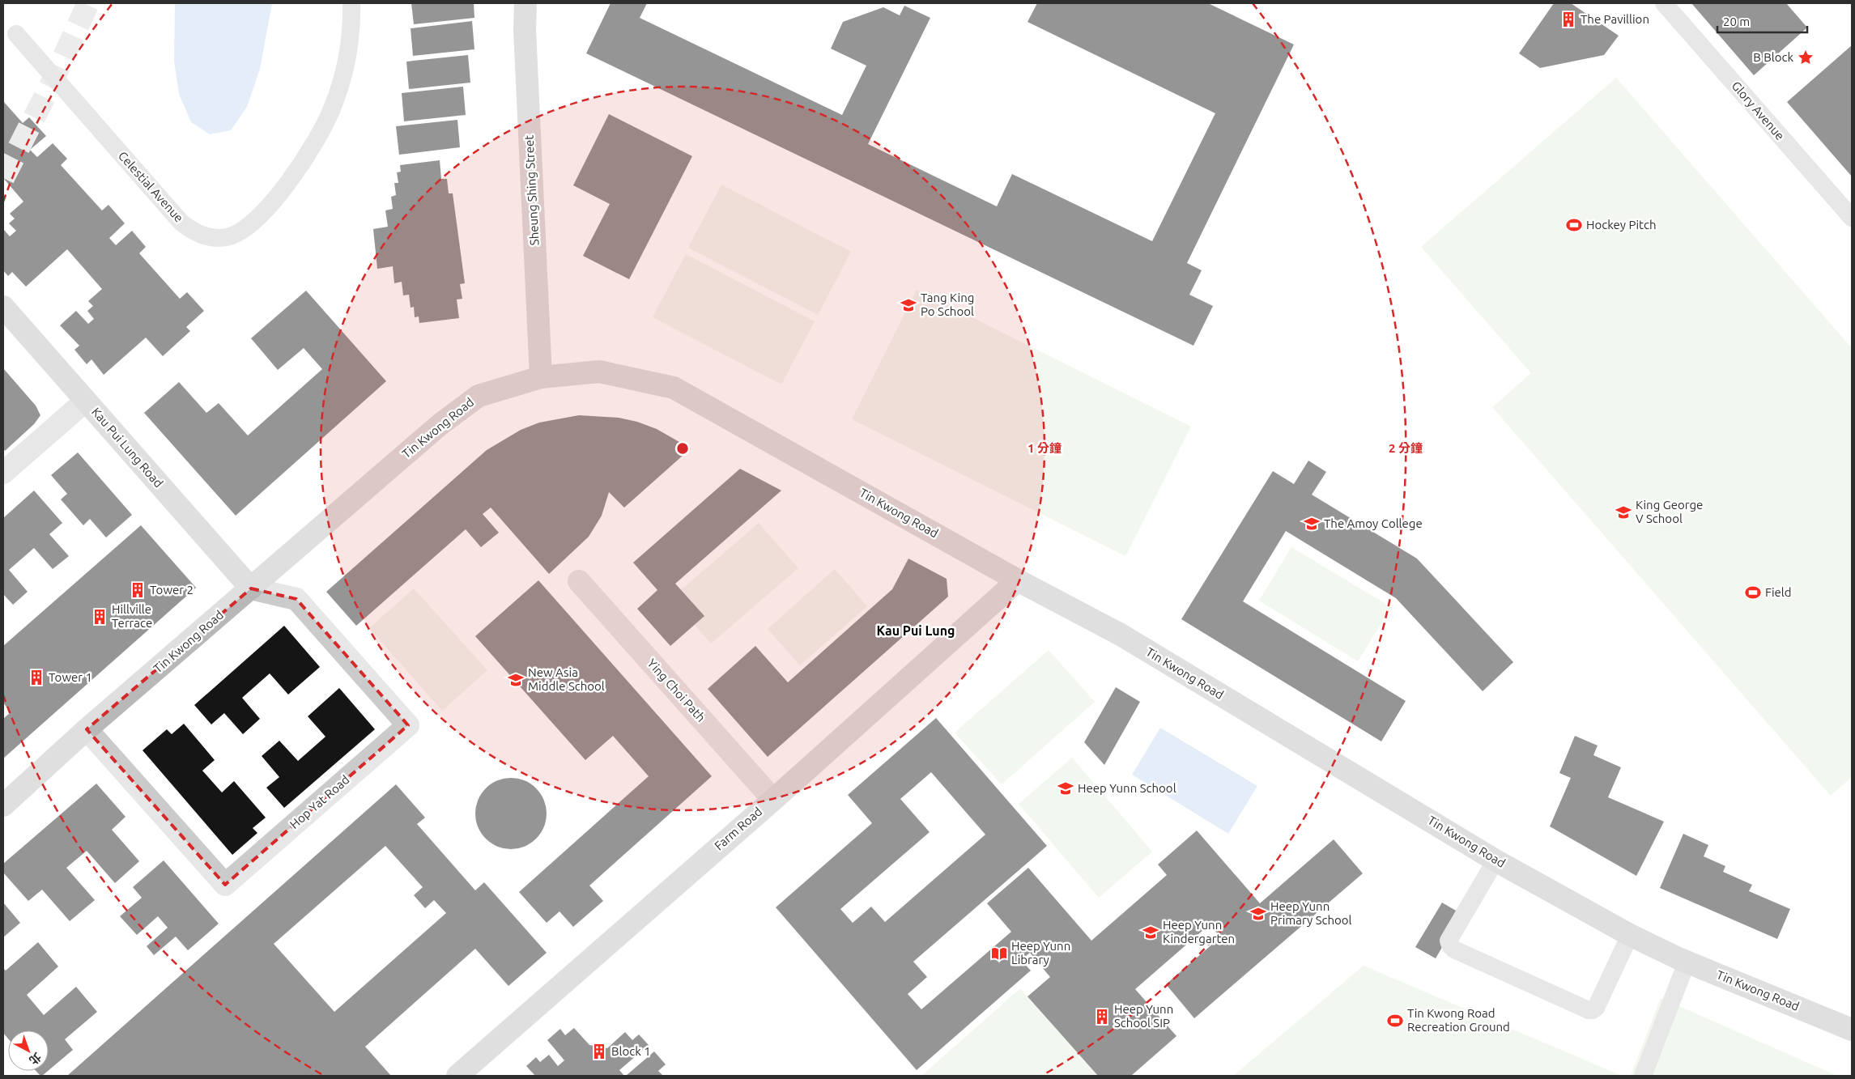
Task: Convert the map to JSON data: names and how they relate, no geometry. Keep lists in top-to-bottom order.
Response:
{
  "streets": {
    "street": [
      "Sheung Shing Street",
      "Tin Kwong Road",
      "Kau Pui Lung Road",
      "Ying Choi Path",
      "Hop Yat Road",
      "Farm Road"
    ],
    "lane": ["Glory Avenue", "Celestial Avenue"]
  },
  "crossings": [
    ["Sheung Shing Street", "Tin Kwong Road"],
    ["Tin Kwong Road", "Kau Pui Lung Road"],
    ["Tin Kwong Road", "Hop Yat Road"],
    ["Tin Kwong Road", "Farm Road"],
    ["Kau Pui Lung Road", "Hop Yat Road"],
    ["Ying Choi Path", "Farm Road"]
  ],
  "districts": ["Kau Pui Lung"],
  "places": {
    "building": [
      "The Pavillion",
      "Tower 2",
      "Hillville Terrace",
      "Tower 1",
      "Heep Yunn School SIP",
      "Block 1"
    ],
    "place": ["B Block"],
    "sports": ["Hockey Pitch", "Field", "Tin Kwong Road Recreation Ground"],
    "school or university": [
      "Tang King Po School",
      "King George V School",
      "The Amoy College",
      "New Asia Middle School",
      "Heep Yunn School",
      "Heep Yunn Primary School",
      "Heep Yunn Kindergarten"
    ],
    "library": ["Heep Yunn Library"]
  },
  "scale_bar": "20 m",
  "north": "bottom right",
  "rings": ["1 分鐘", "2 分鐘"]
}
